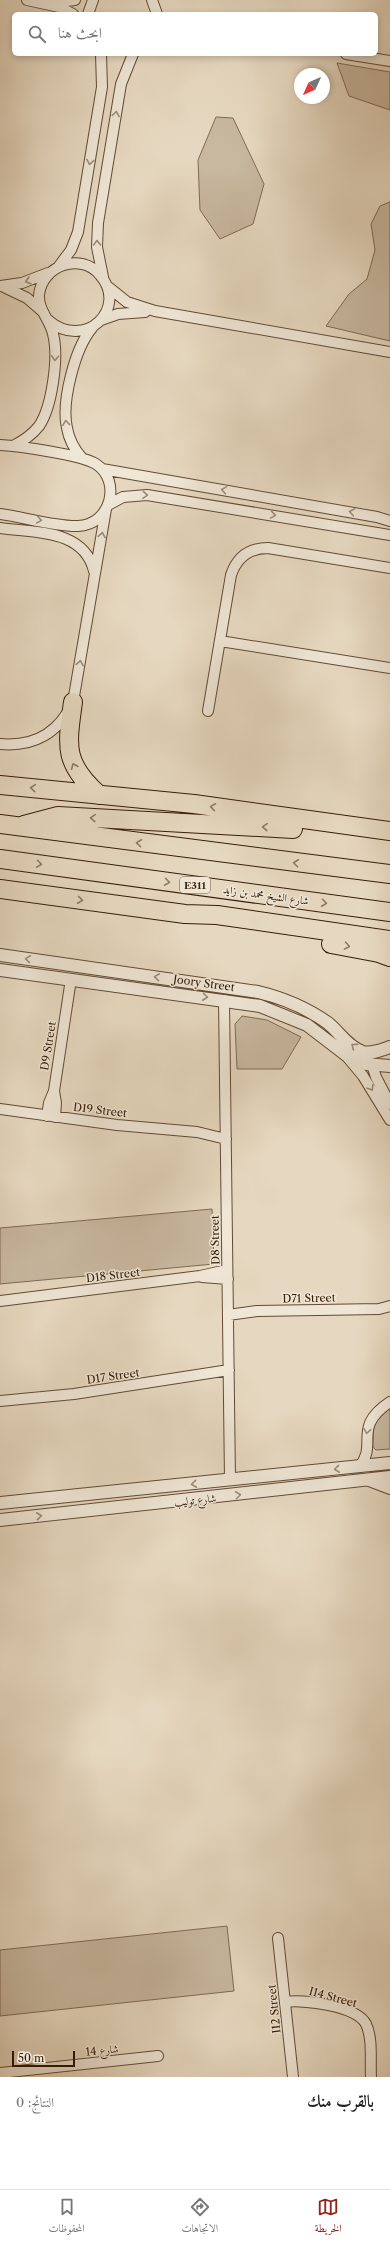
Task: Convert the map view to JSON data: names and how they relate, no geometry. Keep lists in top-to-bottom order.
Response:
{
  "streets": {
    "highway": ["E311", "شارع الشيخ محمد بن زايد"],
    "street": [
      "Joory Street",
      "D9 Street",
      "D19 Street",
      "D8 Street",
      "D18 Street",
      "D71 Street",
      "D17 Street",
      "شارع توليب",
      "I14 Street",
      "I12 Street",
      "شارع 14"
    ]
  },
  "crossings": [
    ["Joory Street", "D9 Street"],
    ["Joory Street", "D8 Street"],
    ["D9 Street", "D19 Street"],
    ["D19 Street", "D8 Street"],
    ["D8 Street", "D18 Street"],
    ["D8 Street", "D71 Street"],
    ["D8 Street", "D17 Street"],
    ["D8 Street", "شارع توليب"],
    ["I14 Street", "I12 Street"]
  ],
  "scale_bar": "50 m",
  "north": "bottom left",
  "page": {
    "search": "ابحث هنا",
    "scale": "50 m",
    "heading": ["بالقرب منك", "النتائج: 0"],
    "nav": ["الخريطة", "الاتجاهات", "المحفوظات"]
  }
}
